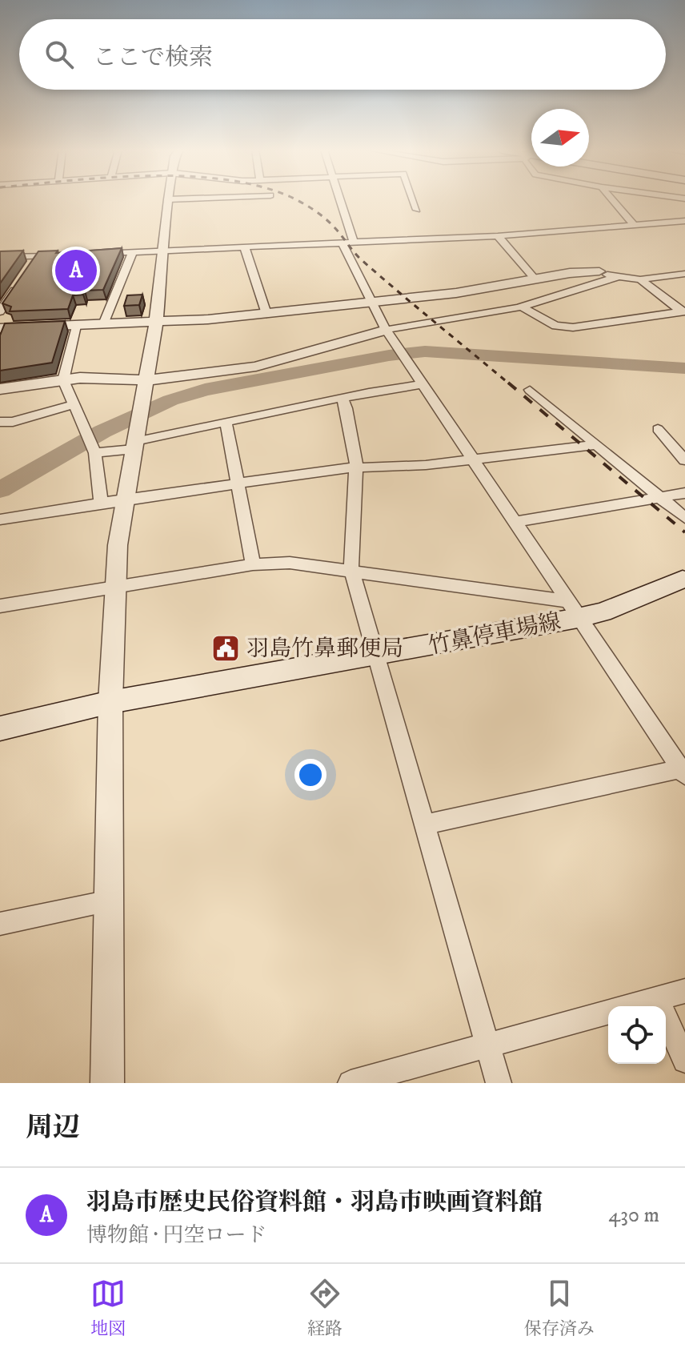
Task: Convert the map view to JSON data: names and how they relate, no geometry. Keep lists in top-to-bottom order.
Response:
{
  "streets": {
    "main road": ["竹鼻停車場線"]
  },
  "places": {
    "public building": ["羽島竹鼻郵便局"]
  },
  "north": "right",
  "page": {
    "search": "ここで検索",
    "pins": "A",
    "heading": "周辺",
    "list": [
      {
        "mark": "A",
        "name": "羽島市歴史民俗資料館・羽島市映画資料館",
        "note": "博物館 · 円空ロード",
        "value": "430 m"
      }
    ],
    "nav": ["地図", "経路", "保存済み"]
  }
}
